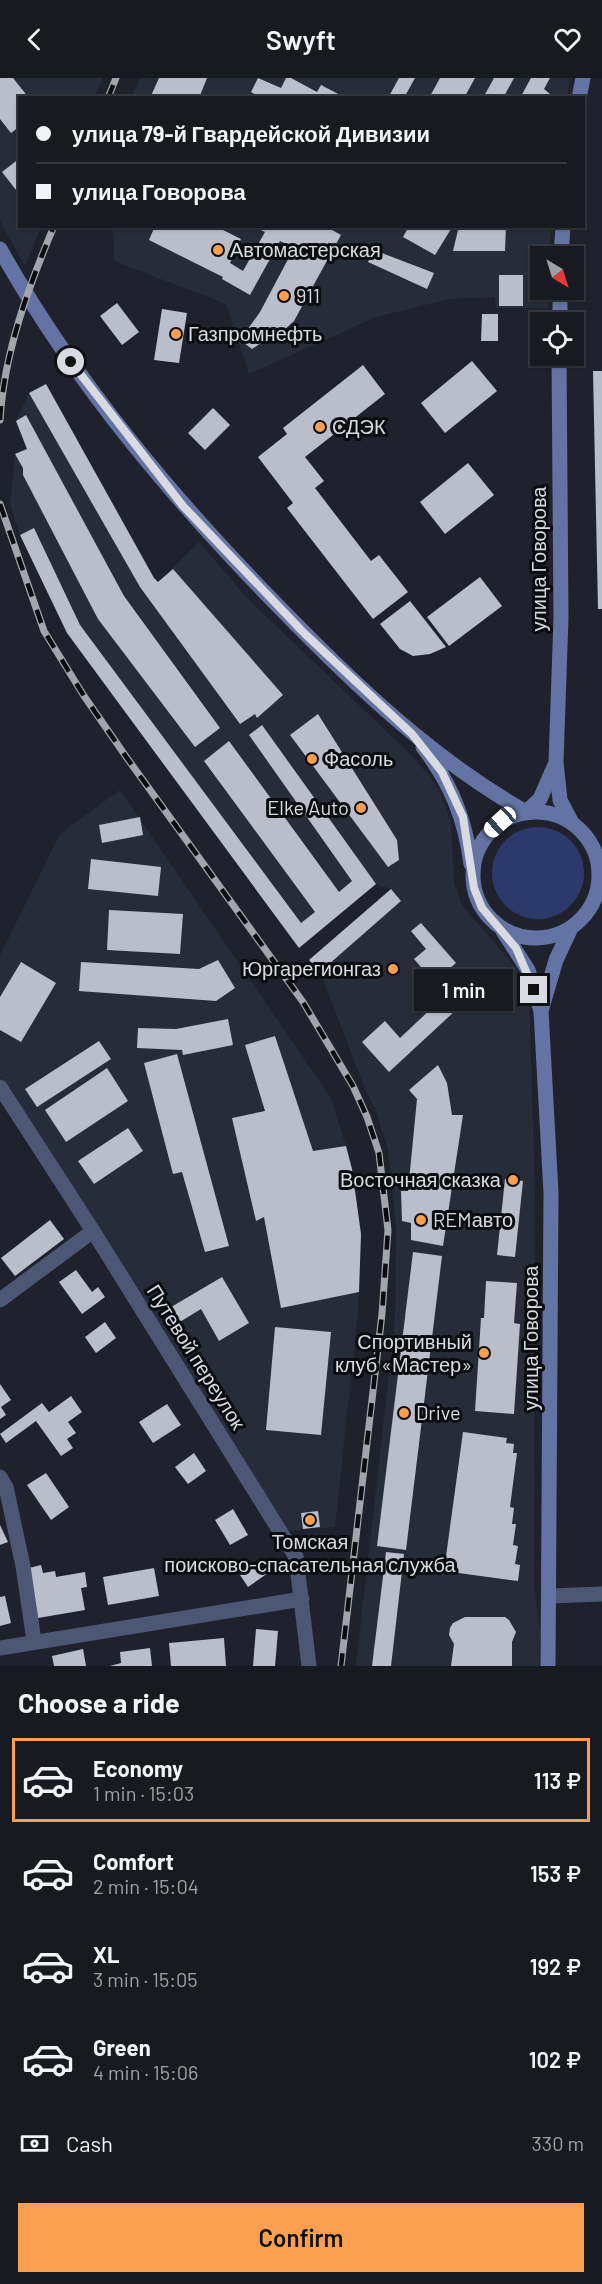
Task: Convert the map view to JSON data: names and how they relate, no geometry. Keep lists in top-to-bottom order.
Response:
{
  "streets": {
    "street": ["улица Говорова", "Путевой переулок"]
  },
  "places": [
    "Автомастерская",
    "911",
    "Газпромнефть",
    "СДЭК",
    "Фасоль",
    "Elke Auto",
    "Юргарегионгаз",
    "Восточная сказка",
    "REMавто",
    "Спортивный клуб «Мастер»",
    "Drive",
    "Томская поисково-спасательная служба"
  ],
  "north": "bottom right",
  "page": {
    "header": "Swyft",
    "banner": ["улица 79-й Гвардейской Дивизии", "улица Говорова"],
    "bubble": "1 min",
    "heading": "Choose a ride",
    "list": [
      {
        "name": "Economy",
        "note": "1 min · 15:03",
        "value": "113 ₽"
      },
      {
        "name": "Comfort",
        "note": "2 min · 15:04",
        "value": "153 ₽"
      },
      {
        "name": "XL",
        "note": "3 min · 15:05",
        "value": "192 ₽"
      },
      {
        "name": "Green",
        "note": "4 min · 15:06",
        "value": "102 ₽"
      }
    ],
    "pay": ["Cash", "330 m"],
    "buttons": "Confirm"
  }
}
